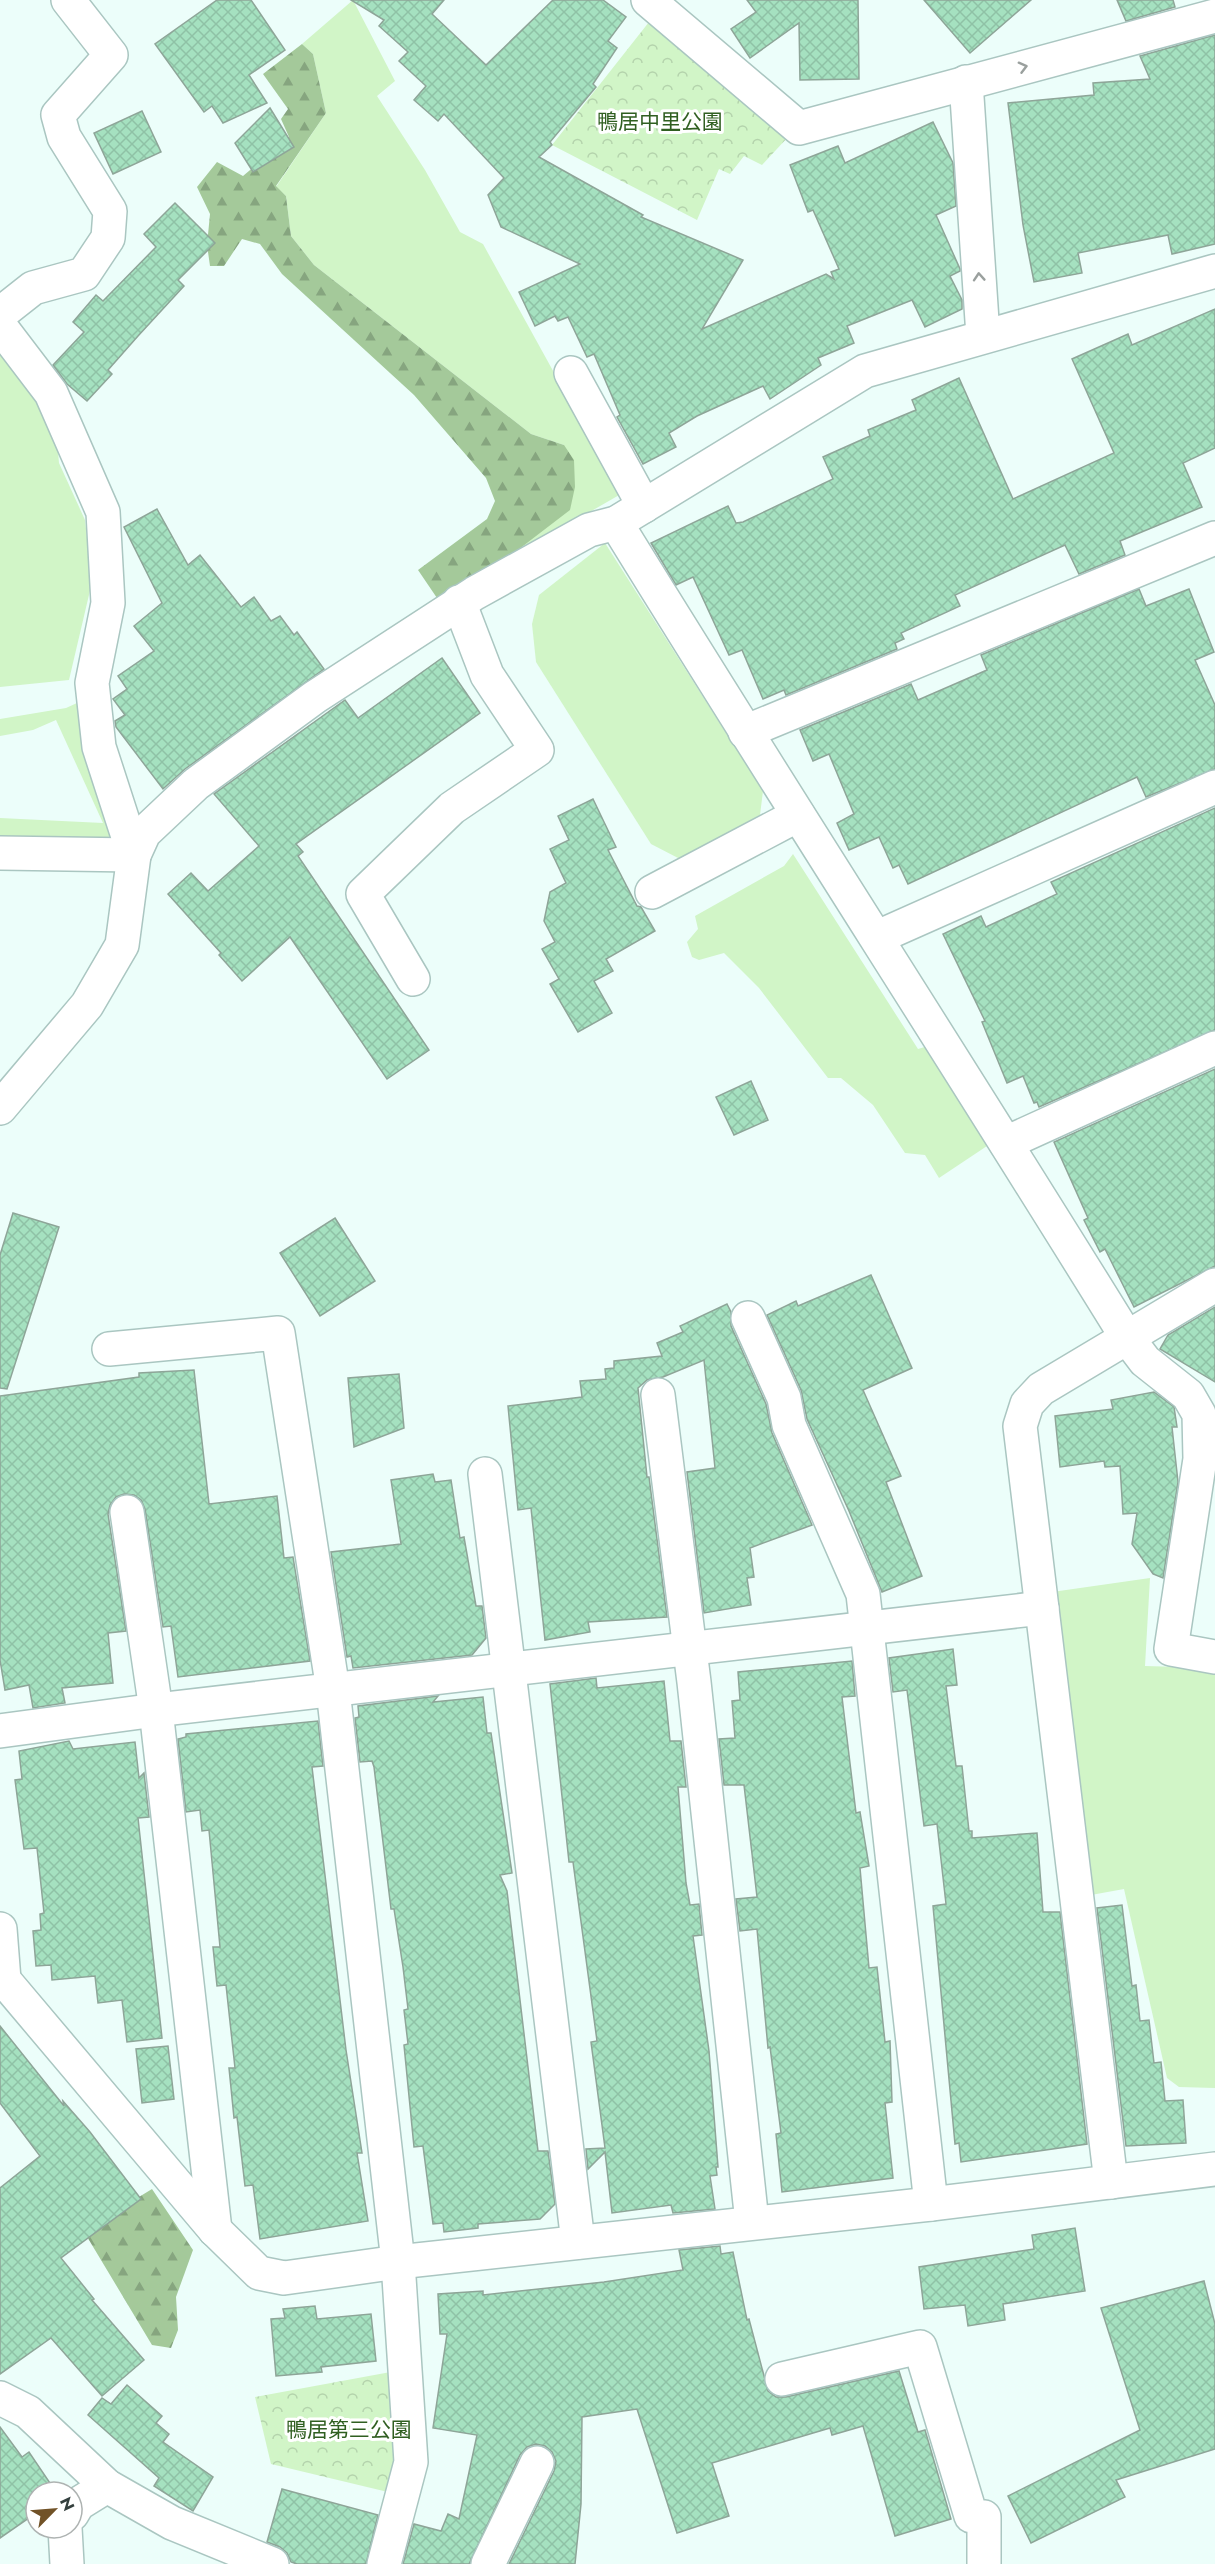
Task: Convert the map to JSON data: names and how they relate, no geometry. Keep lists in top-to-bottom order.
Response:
{
  "parks": ["鴨居中里公園", "鴨居第三公園"],
  "north": "top right"
}
